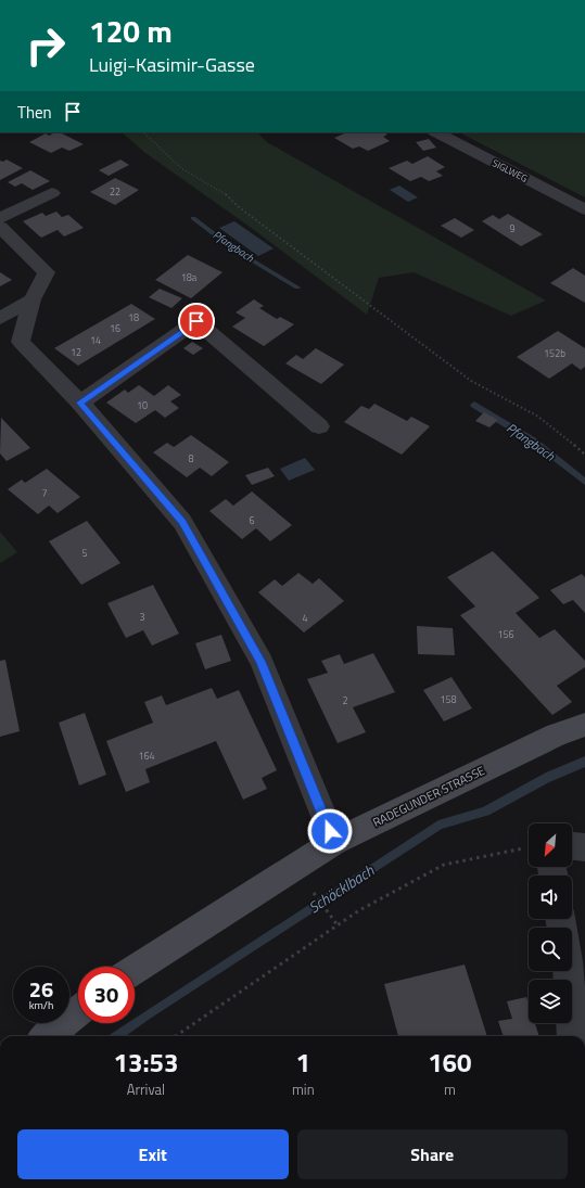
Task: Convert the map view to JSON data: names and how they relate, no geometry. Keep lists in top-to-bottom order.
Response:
{
  "streets": {
    "main road": ["RADEGUNDER STRASSE"],
    "street": ["SIGLWEG"]
  },
  "water": ["Pfangbach", "Schöcklbach"],
  "house_numbers": [
    "22",
    "9",
    "18a",
    "18",
    "16",
    "14",
    "12",
    "152b",
    "10",
    "8",
    "7",
    "6",
    "5",
    "3",
    "4",
    "156",
    "158",
    "2",
    "164"
  ],
  "north": "bottom left",
  "page": {
    "turn": ["120 m", "Luigi-Kasimir-Gasse"],
    "then": "Then",
    "speed": "26 km/h",
    "limit": "30",
    "eta": [
      "13:53",
      "Arrival",
      "1",
      "min",
      "160",
      "m"
    ],
    "buttons": ["Exit", "Share"]
  }
}
